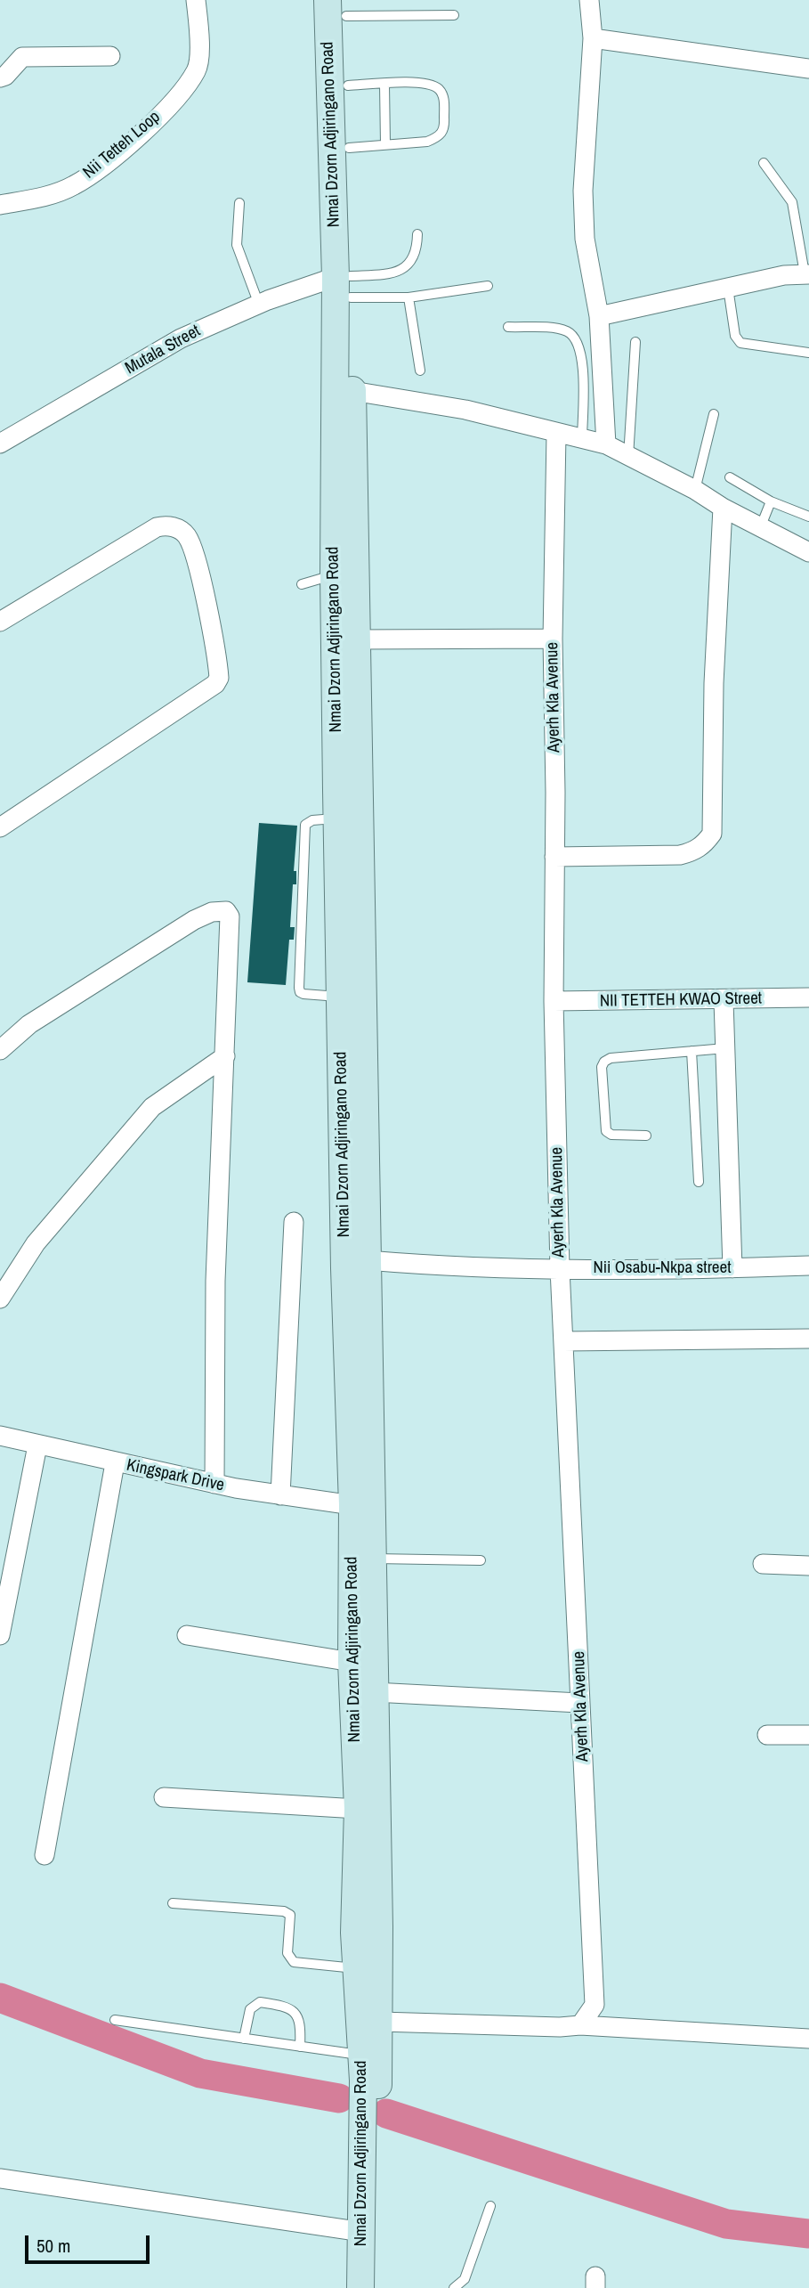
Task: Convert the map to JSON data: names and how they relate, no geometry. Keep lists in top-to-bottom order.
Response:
{
  "streets": {
    "main road": ["Nmai Dzorn Adjiringano Road"],
    "street": [
      "Nii Tetteh Loop",
      "Mutala Street",
      "Ayerh Kla Avenue",
      "NII TETTEH KWAO Street",
      "Nii Osabu-Nkpa street",
      "Kingspark Drive"
    ]
  },
  "crossings": [
    ["Nmai Dzorn Adjiringano Road", "Mutala Street"],
    ["Nmai Dzorn Adjiringano Road", "Nii Osabu-Nkpa street"],
    ["Nmai Dzorn Adjiringano Road", "Kingspark Drive"],
    ["Ayerh Kla Avenue", "NII TETTEH KWAO Street"],
    ["Ayerh Kla Avenue", "Nii Osabu-Nkpa street"]
  ],
  "scale_bar": "50 m"
}
